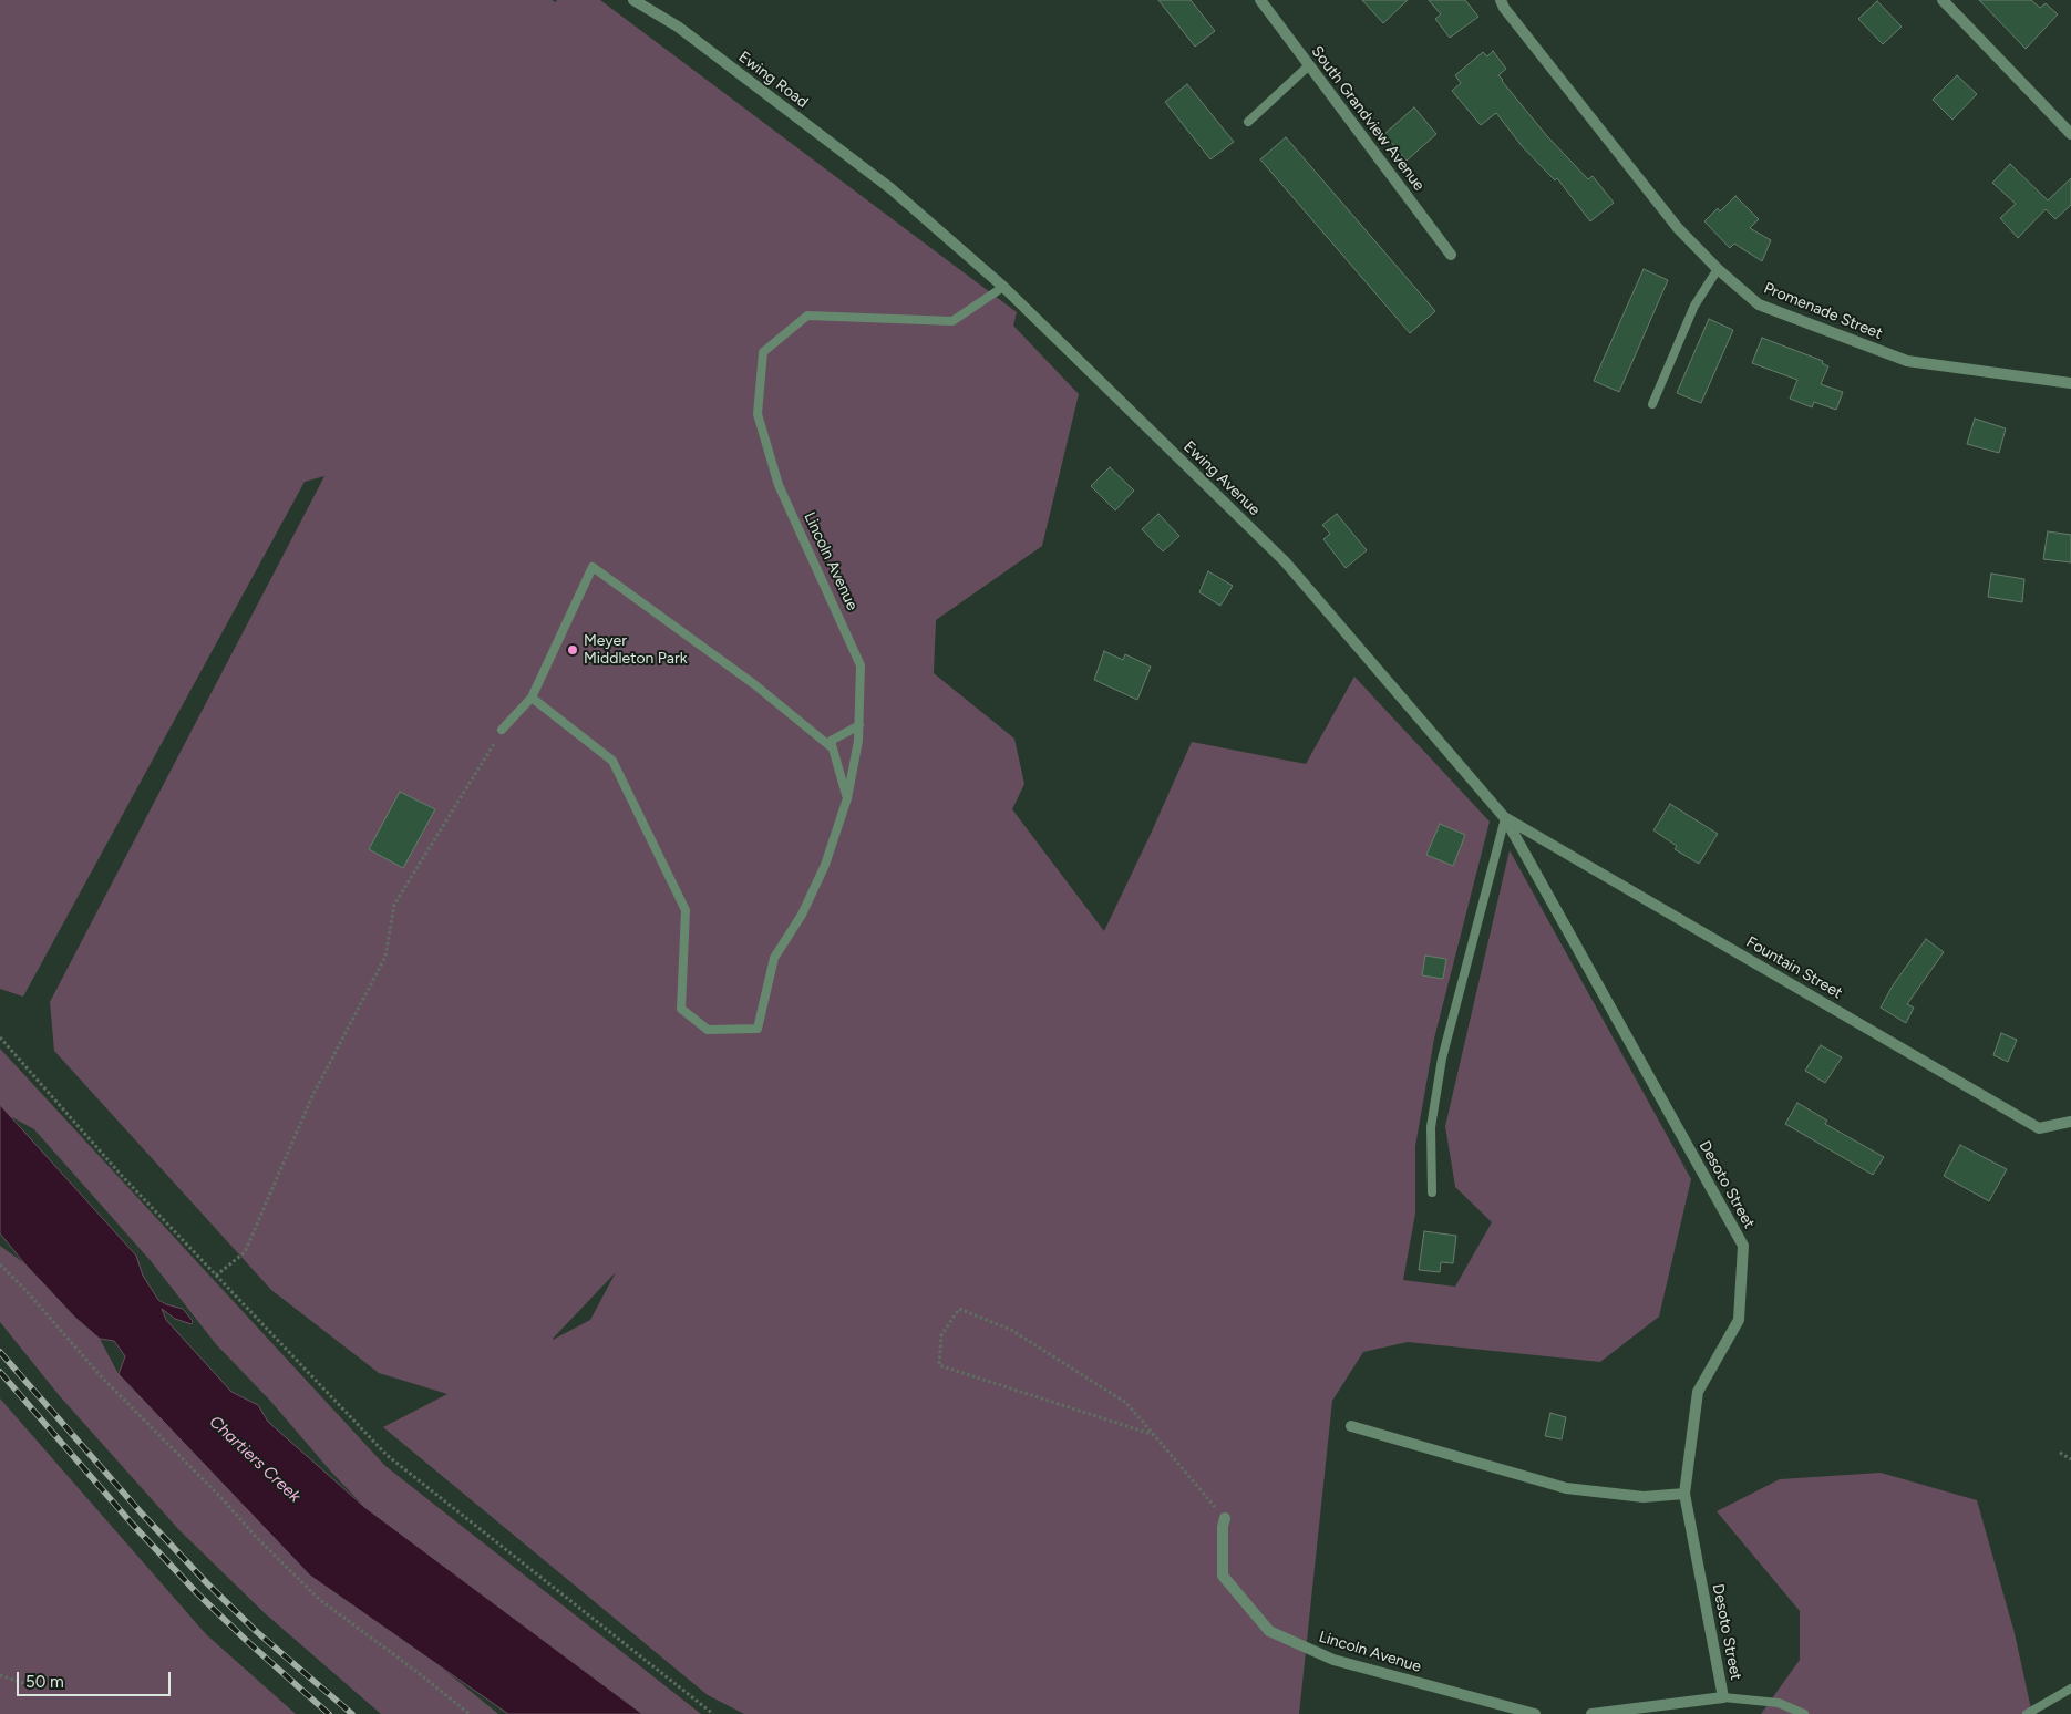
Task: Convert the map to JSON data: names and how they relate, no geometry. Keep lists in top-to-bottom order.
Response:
{
  "streets": {
    "street": [
      "Ewing Road",
      "South Grandview Avenue",
      "Promenade Street",
      "Ewing Avenue",
      "Lincoln Avenue",
      "Fountain Street",
      "Desoto Street"
    ]
  },
  "crossings": [
    ["Ewing Road", "Ewing Avenue"],
    ["Ewing Avenue", "Lincoln Avenue"],
    ["Ewing Avenue", "Fountain Street"],
    ["Ewing Avenue", "Desoto Street"],
    ["Fountain Street", "Desoto Street"]
  ],
  "water": ["Chartiers Creek"],
  "places": ["Meyer Middleton Park"],
  "scale_bar": "50 m"
}
